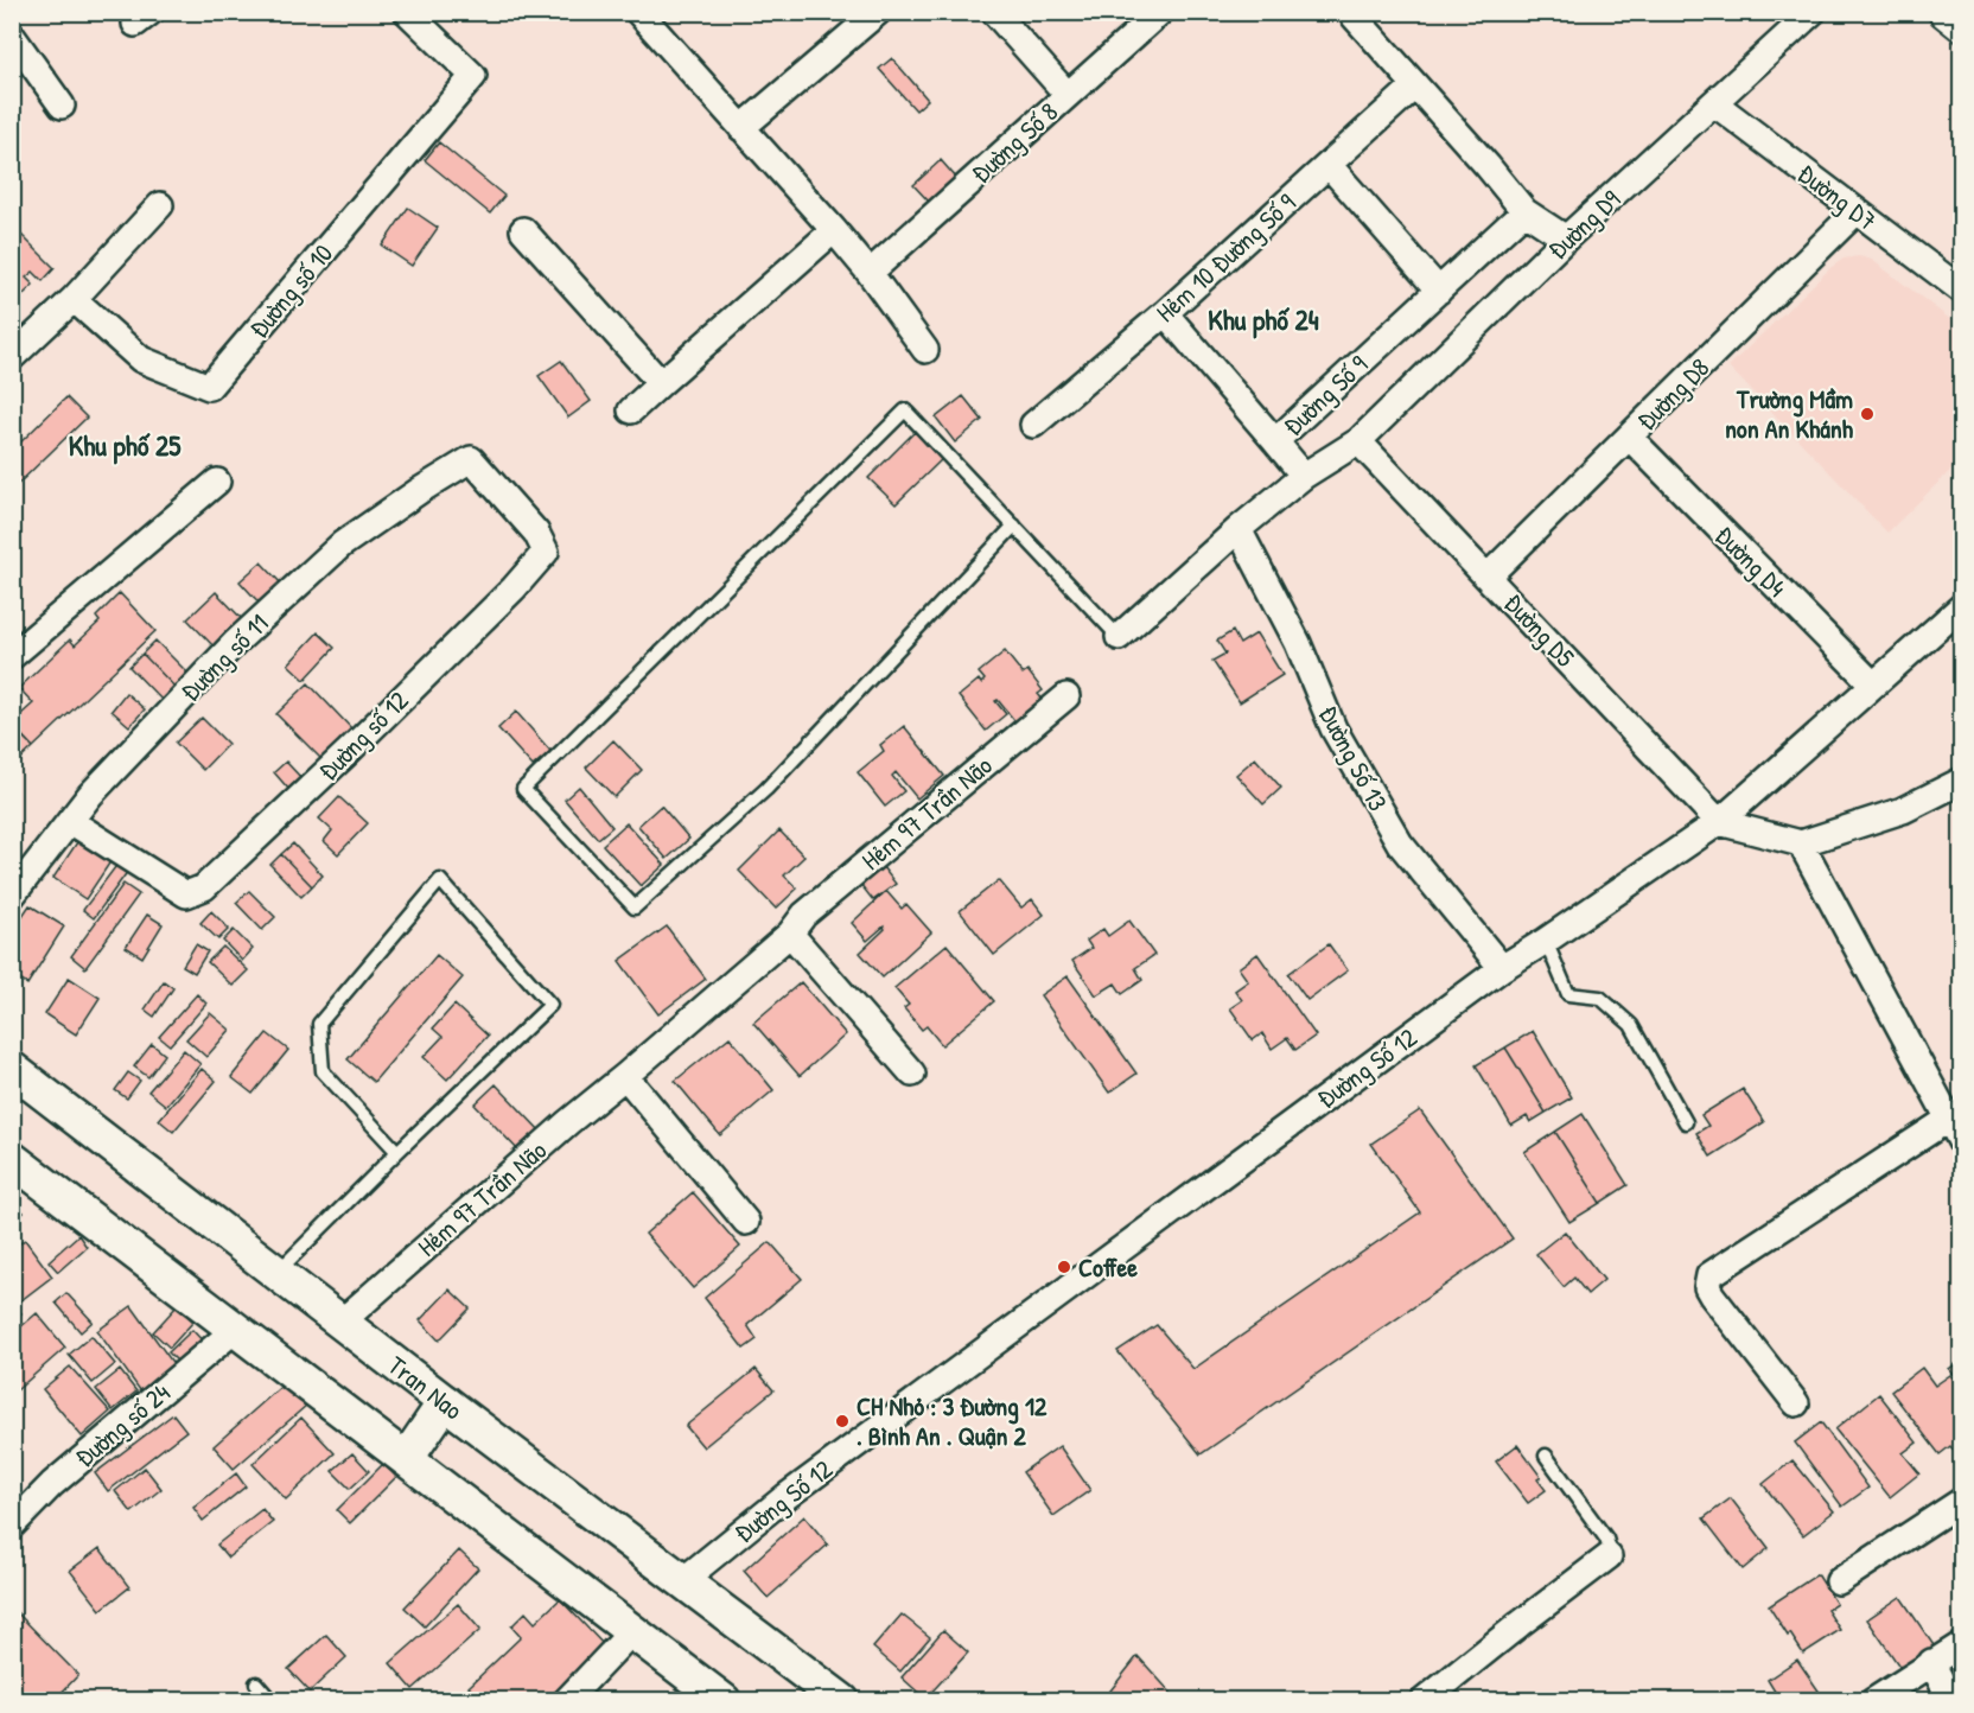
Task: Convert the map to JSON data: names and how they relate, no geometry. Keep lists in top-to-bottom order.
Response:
{
  "streets": {
    "main road": ["Tran Nao"],
    "street": [
      "Đường Số 8",
      "Đường D7",
      "Đường D9",
      "Hẻm 10 Đường Số 9",
      "Đường số 10",
      "Đường D8",
      "Đường Số 9",
      "Đường D4",
      "Đường D5",
      "Đường số 11",
      "Đường số 12",
      "Đường Số 13",
      "Hẻm 97 Trần Não",
      "Đường Số 12",
      "Đường số 24"
    ]
  },
  "crossings": [
    ["Đường D7", "Đường D9"],
    ["Đường D7", "Đường D8"],
    ["Đường D9", "Đường Số 9"],
    ["Đường D9", "Đường D5"],
    ["Đường D8", "Đường D4"],
    ["Đường D8", "Đường D5"],
    ["Đường Số 9", "Đường Số 13"],
    ["Đường D5", "Đường Số 12"],
    ["Đường số 11", "Đường số 12"],
    ["Đường Số 13", "Đường Số 12"],
    ["Hẻm 97 Trần Não", "Tran Nao"],
    ["Đường Số 12", "Tran Nao"]
  ],
  "districts": ["Khu phố 24", "Khu phố 25"],
  "places": ["Trường Mầm non An Khánh", "Coffee", "CH Nhỏ : 3 Đường 12 . Bình An . Quận 2"]
}
